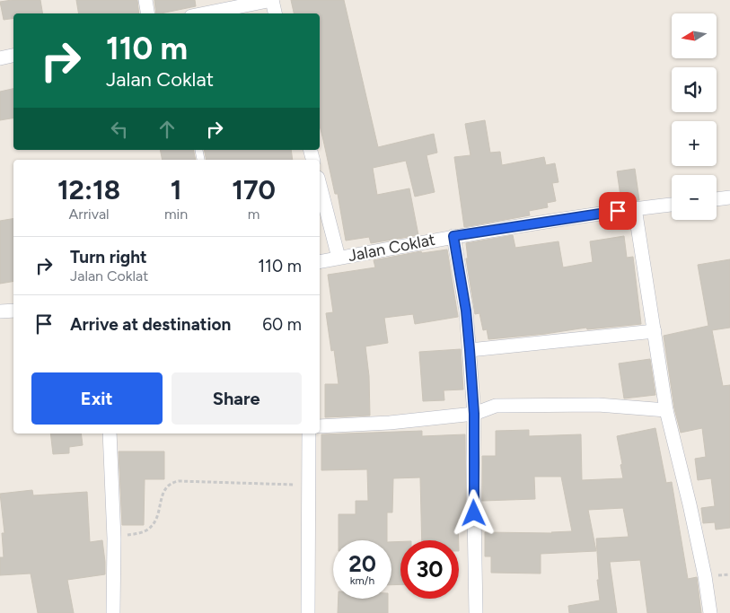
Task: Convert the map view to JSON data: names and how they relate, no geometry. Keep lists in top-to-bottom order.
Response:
{
  "streets": {
    "street": ["Jalan Coklat"]
  },
  "north": "left",
  "page": {
    "map_buttons": ["+", "−"],
    "turn": ["110 m", "Jalan Coklat"],
    "eta": [
      "12:18",
      "Arrival",
      "1",
      "min",
      "170",
      "m"
    ],
    "list": [
      {
        "name": "Turn right",
        "note": "Jalan Coklat",
        "value": "110 m"
      },
      {
        "name": "Arrive at destination",
        "value": "60 m"
      }
    ],
    "buttons": ["Exit", "Share"],
    "speed": "20 km/h",
    "limit": "30"
  }
}
